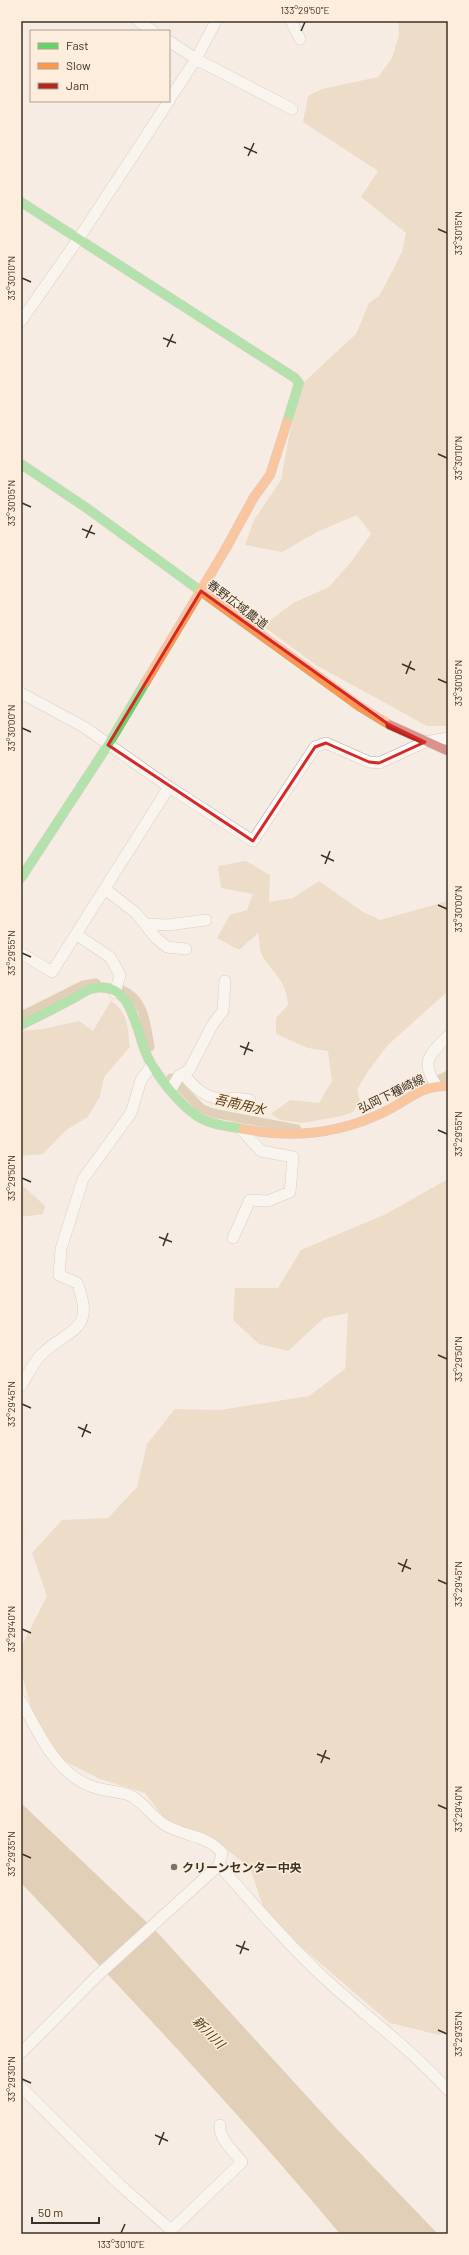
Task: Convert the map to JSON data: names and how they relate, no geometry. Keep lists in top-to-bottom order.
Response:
{
  "streets": {
    "street": ["春野広域農道", "弘岡下種崎線"]
  },
  "water": ["吾南用水", "新川川"],
  "places": ["クリーンセンター中央"],
  "legend": ["Fast", "Slow", "Jam"],
  "scale_bar": "50 m",
  "coordinates": [
    "133°29'50\"E",
    "33°30'15\"N",
    "33°30'10\"N",
    "33°30'05\"N",
    "33°30'00\"N",
    "33°29'55\"N",
    "33°29'50\"N",
    "33°29'45\"N",
    "33°29'40\"N",
    "33°29'35\"N",
    "33°29'30\"N",
    "133°30'10\"E"
  ]
}
